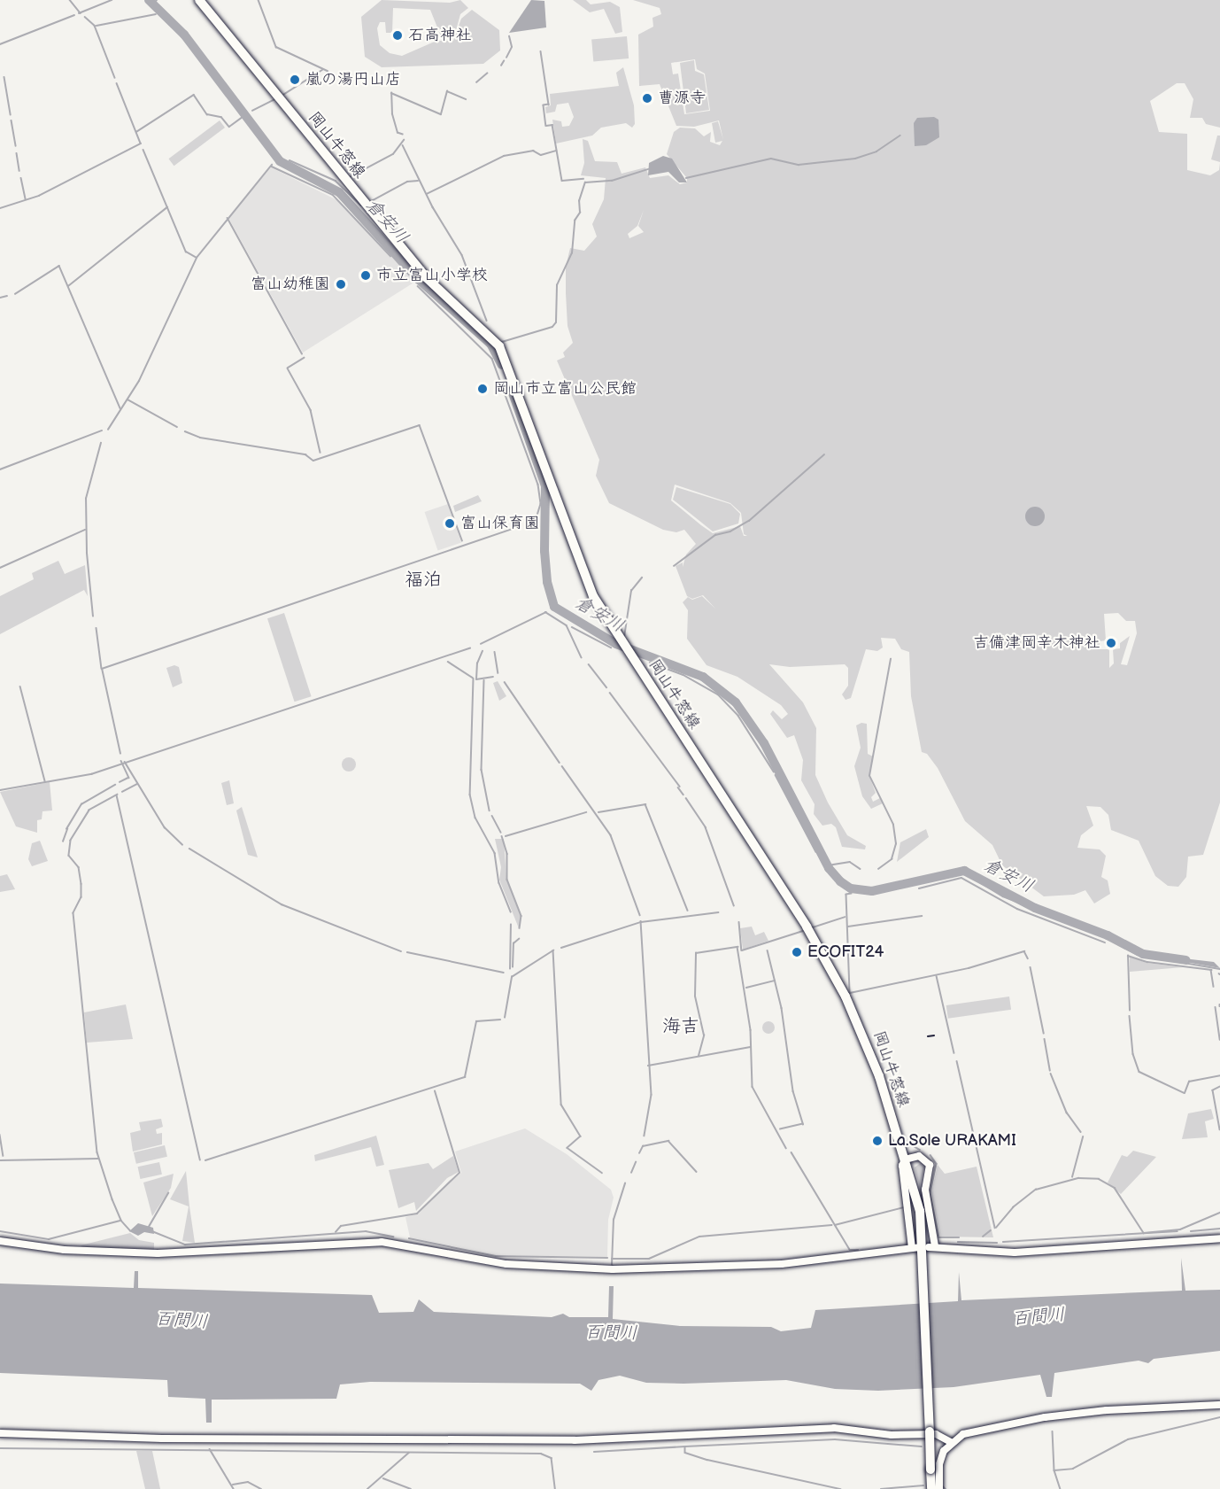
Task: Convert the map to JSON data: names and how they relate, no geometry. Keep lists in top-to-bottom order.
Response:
{
  "streets": {
    "main road": ["岡山牛窓線"]
  },
  "districts": ["福泊", "海吉"],
  "water": ["倉安川", "百間川"],
  "places": [
    "石高神社",
    "嵐の湯円山店",
    "曹源寺",
    "市立富山小学校",
    "富山幼稚園",
    "岡山市立富山公民館",
    "富山保育園",
    "吉備津岡辛木神社",
    "ECOFIT24",
    "La.Sole URAKAMI"
  ]
}
